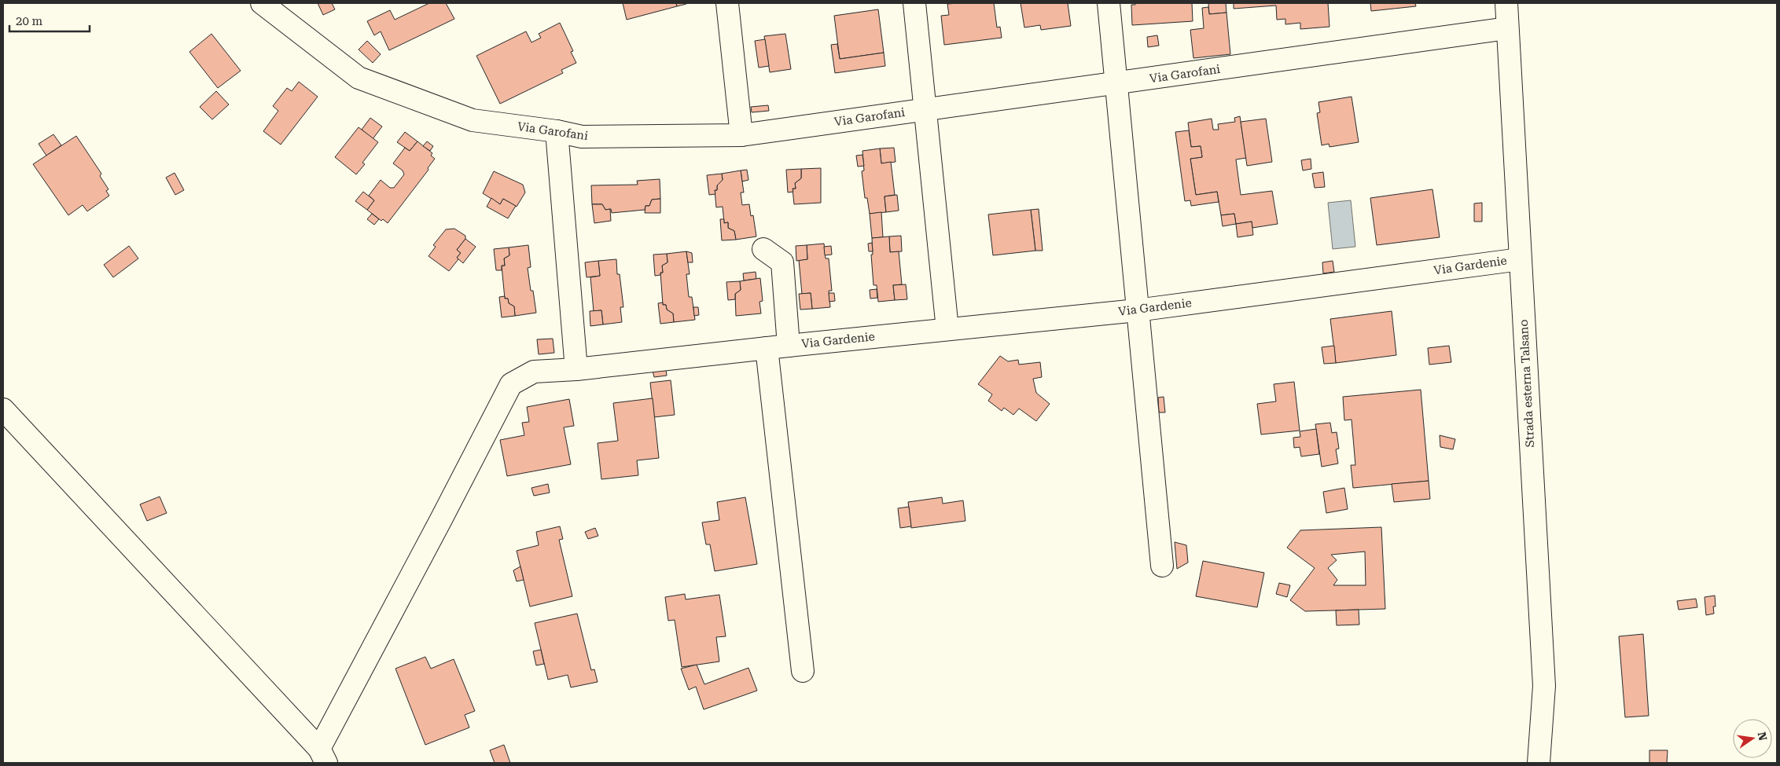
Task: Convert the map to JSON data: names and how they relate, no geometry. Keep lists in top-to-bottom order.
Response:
{
  "streets": {
    "street": ["Via Garofani", "Via Gardenie", "Strada esterna Talsano"]
  },
  "crossings": [
    ["Via Garofani", "Strada esterna Talsano"],
    ["Via Gardenie", "Strada esterna Talsano"]
  ],
  "scale_bar": "20 m",
  "north": "right"
}
